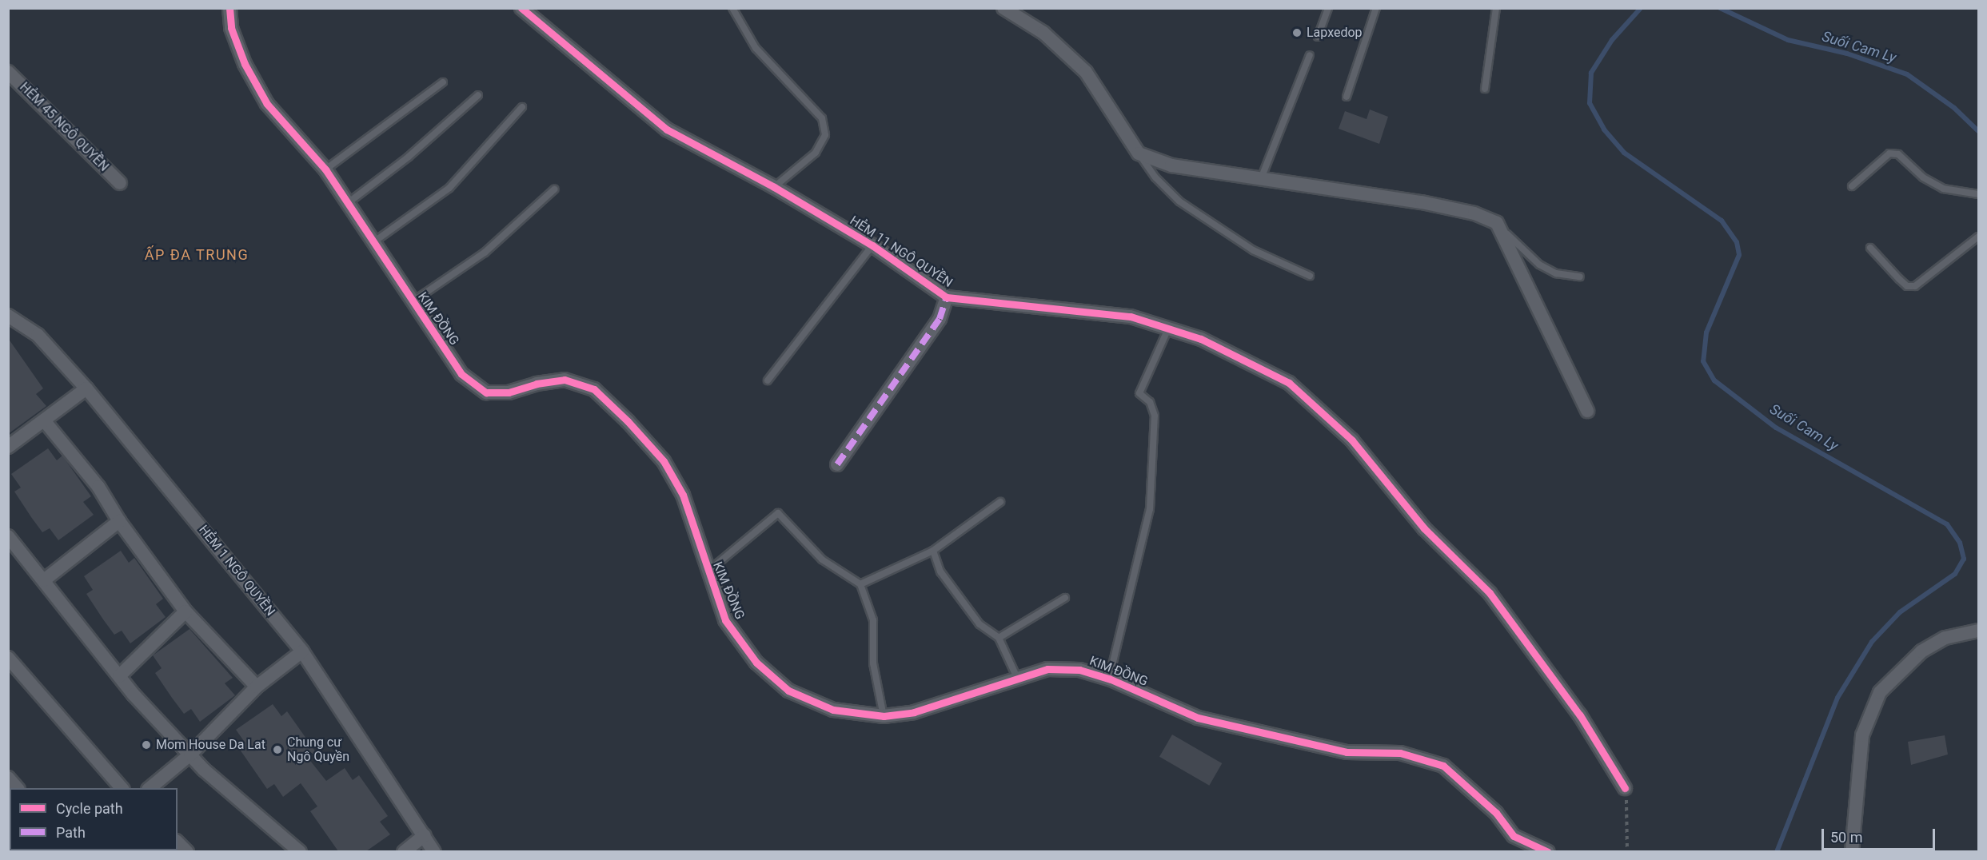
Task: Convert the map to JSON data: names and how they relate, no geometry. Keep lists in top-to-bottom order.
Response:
{
  "streets": {
    "street": [
      "HẺM 45 NGÔ QUYỀN",
      "HẺM 11 NGÔ QUYỀN",
      "KIM ĐỒNG",
      "HẺM 1 NGÔ QUYỀN"
    ]
  },
  "districts": ["ẤP ĐA TRUNG"],
  "water": ["Suối Cam Ly"],
  "places": ["Lapxedop", "Mom House Da Lat", "Chung cư Ngô Quyền"],
  "legend": ["Cycle path", "Path"],
  "scale_bar": "50 m"
}
